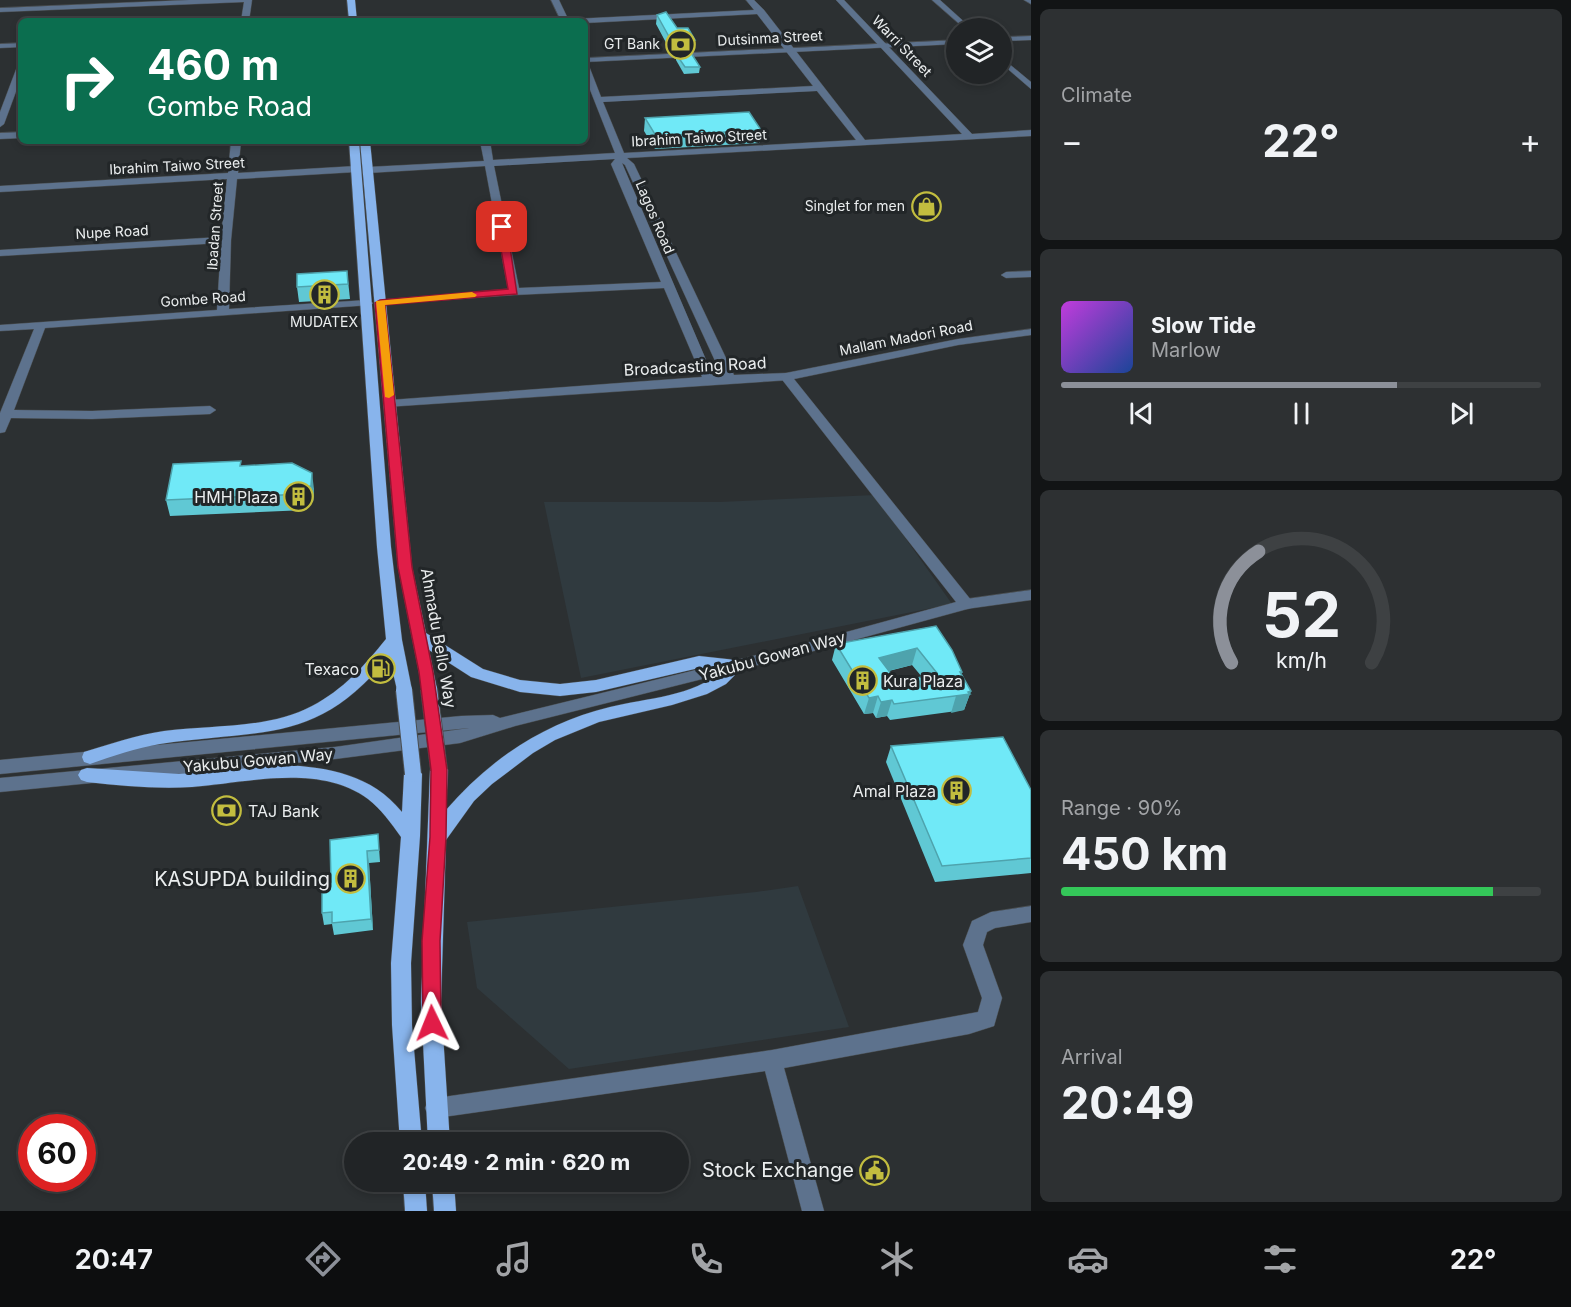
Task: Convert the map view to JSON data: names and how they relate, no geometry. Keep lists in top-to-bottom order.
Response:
{
  "streets": {
    "main road": ["Ahmadu Bello Way"],
    "street": [
      "Dutsinma Street",
      "Warri Street",
      "Ibrahim Taiwo Street",
      "Lagos Road",
      "Ibadan Street",
      "Nupe Road",
      "Gombe Road",
      "Mallam Madori Road",
      "Broadcasting Road",
      "Yakubu Gowan Way"
    ]
  },
  "crossings": [
    ["Dutsinma Street", "Warri Street"],
    ["Warri Street", "Ibrahim Taiwo Street"],
    ["Ibrahim Taiwo Street", "Lagos Road"],
    ["Ibrahim Taiwo Street", "Ibadan Street"],
    ["Ibrahim Taiwo Street", "Ahmadu Bello Way"],
    ["Lagos Road", "Gombe Road"],
    ["Lagos Road", "Broadcasting Road"],
    ["Ibadan Street", "Nupe Road"],
    ["Ibadan Street", "Gombe Road"],
    ["Gombe Road", "Ahmadu Bello Way"],
    ["Mallam Madori Road", "Broadcasting Road"],
    ["Broadcasting Road", "Ahmadu Bello Way"],
    ["Broadcasting Road", "Yakubu Gowan Way"]
  ],
  "places": {
    "bank": ["GT Bank", "TAJ Bank"],
    "shop": ["Singlet for men"],
    "building": [
      "MUDATEX",
      "HMH Plaza",
      "Kura Plaza",
      "Amal Plaza",
      "KASUPDA building"
    ],
    "fuel station": ["Texaco"],
    "public building": ["Stock Exchange"]
  },
  "page": {
    "tile": [
      "Climate",
      ["Range · 90%", "450 km"],
      ["Arrival", "20:49"]
    ],
    "turn": ["460 m", "Gombe Road"],
    "heat": ["−", "22°", "+"],
    "song": ["Slow Tide", "Marlow"],
    "limit": "60",
    "trip": "20:49 · 2 min · 620 m",
    "tabs": ["20:47", "22°"],
    "gauge": ["52", "km/h"]
  }
}
